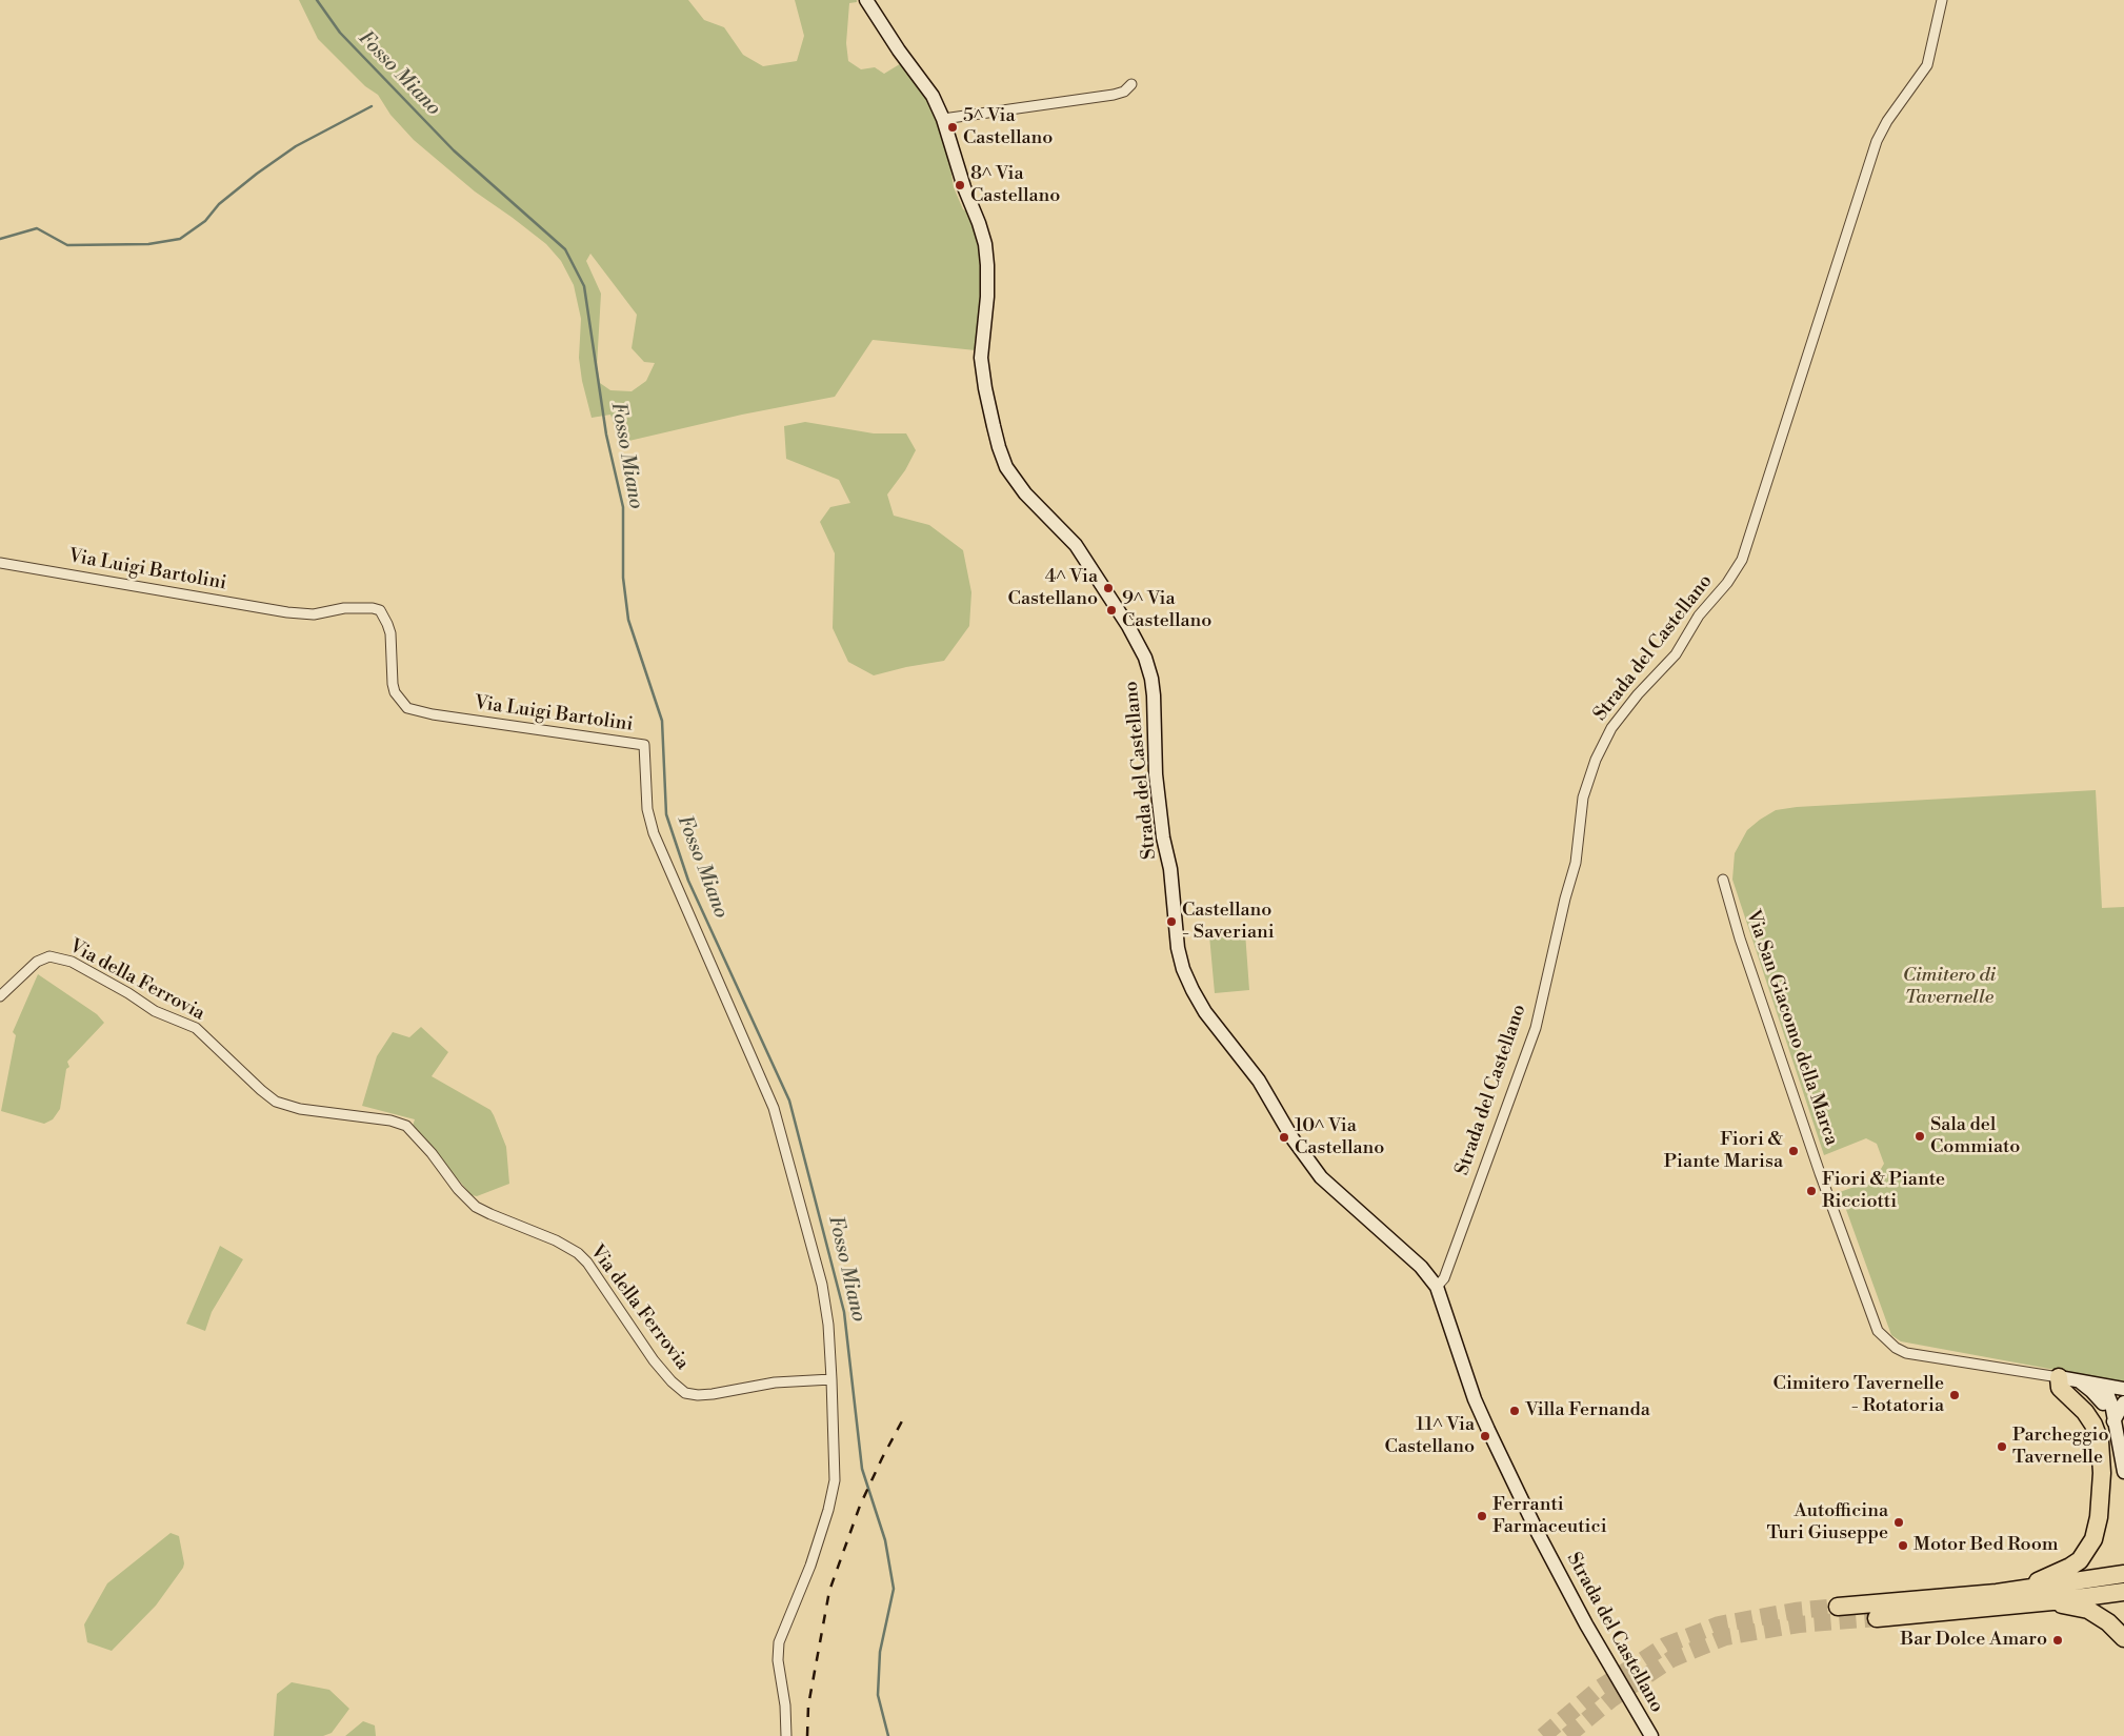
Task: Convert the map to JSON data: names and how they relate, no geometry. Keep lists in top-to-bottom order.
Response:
{
  "streets": {
    "street": [
      "Via Luigi Bartolini",
      "Strada del Castellano",
      "Via della Ferrovia",
      "Via San Giacomo della Marca"
    ]
  },
  "crossings": [
    ["Via Luigi Bartolini", "Via della Ferrovia"]
  ],
  "water": ["Fosso Miano"],
  "parks": ["Cimitero di Tavernelle"],
  "places": [
    "5^ Via Castellano",
    "8^ Via Castellano",
    "4^ Via Castellano",
    "9^ Via Castellano",
    "Castellano - Saveriani",
    "Sala del Commiato",
    "10^ Via Castellano",
    "Fiori & Piante Marisa",
    "Fiori & Piante Ricciotti",
    "Cimitero Tavernelle - Rotatoria",
    "Villa Fernanda",
    "11^ Via Castellano",
    "Parcheggio Tavernelle",
    "Ferranti Farmaceutici",
    "Autofficina Turi Giuseppe",
    "Motor Bed Room",
    "Bar Dolce Amaro"
  ]
}
